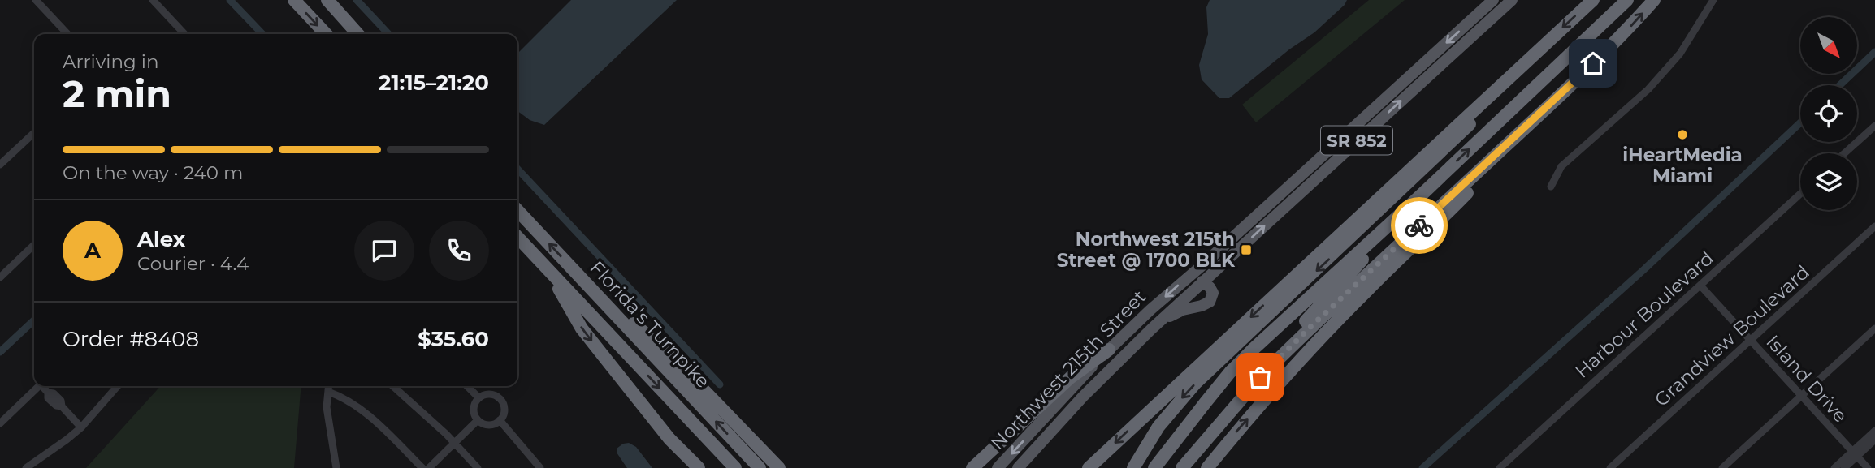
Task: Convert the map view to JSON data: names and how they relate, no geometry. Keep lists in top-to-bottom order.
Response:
{
  "streets": {
    "highway": ["Florida's Turnpike"],
    "main road": ["SR 852", "Northwest 215th Street"],
    "street": ["Harbour Boulevard", "Grandview Boulevard", "Island Drive"]
  },
  "crossings": [
    ["Harbour Boulevard", "Island Drive"],
    ["Grandview Boulevard", "Island Drive"]
  ],
  "places": {
    "other": ["iHeartMedia Miami"],
    "transit": ["Northwest 215th Street @ 1700 BLK"]
  },
  "north": "bottom right",
  "page": {
    "heading": ["2 min", "Arriving in", "21:15–21:20"],
    "panel": [
      "Alex",
      "Courier · 4.4",
      "Order #8408",
      "$35.60"
    ],
    "bar": "On the way · 240 m",
    "round": "A"
  }
}
